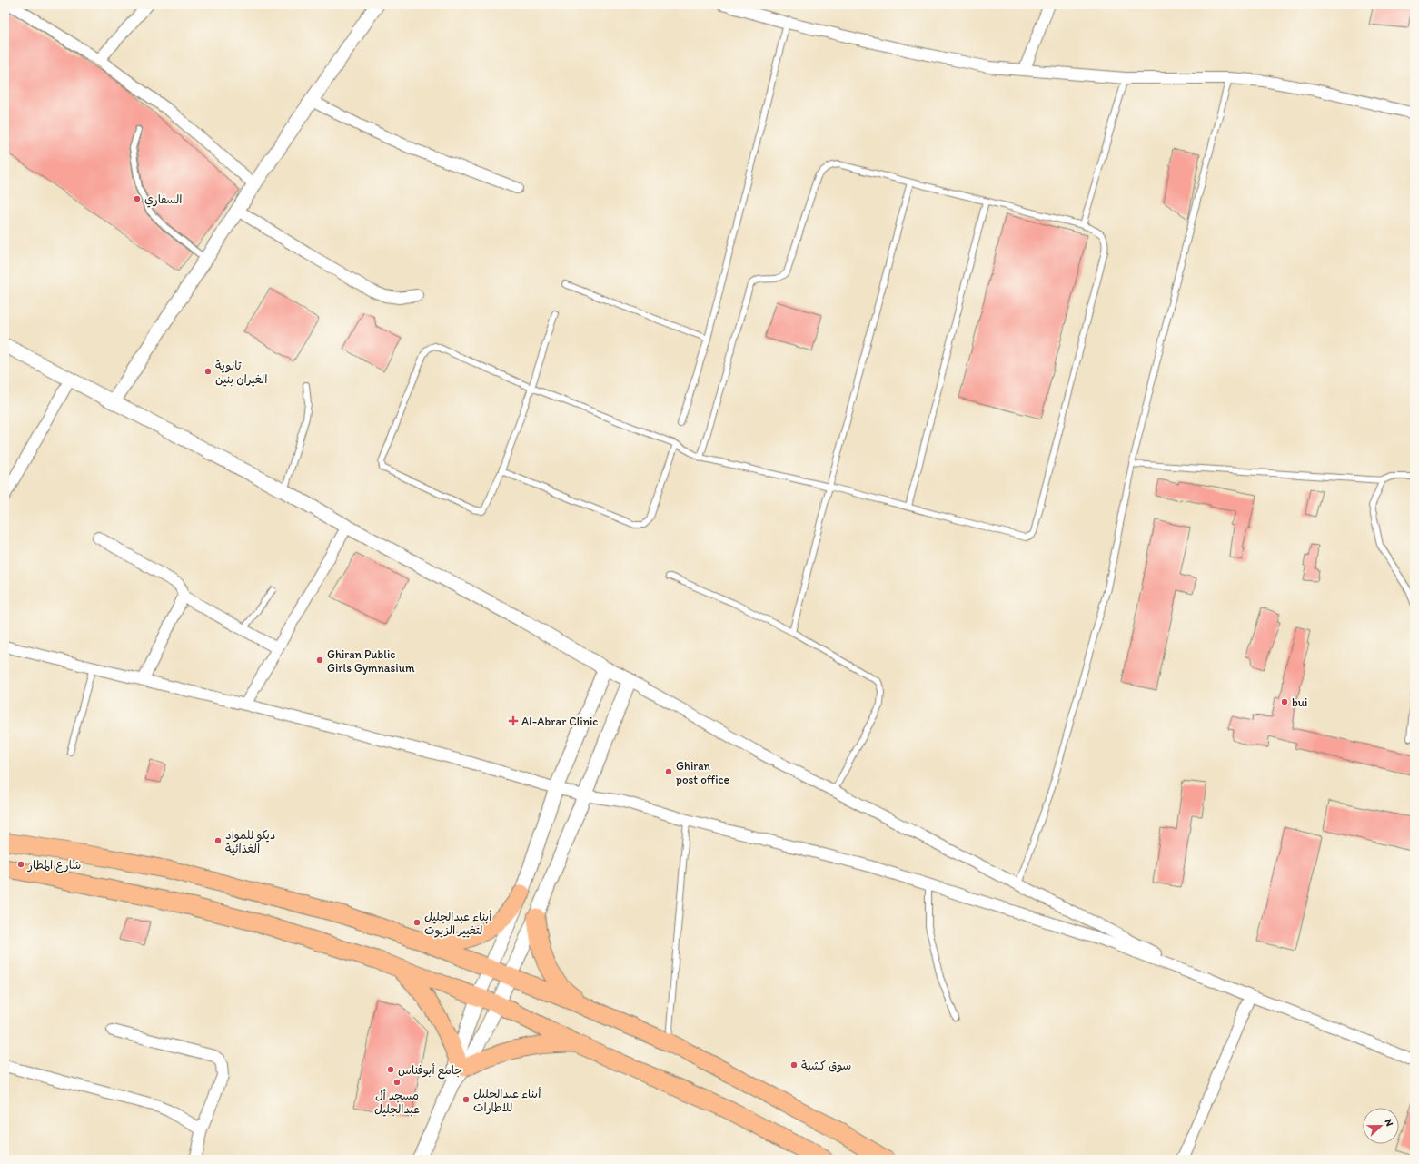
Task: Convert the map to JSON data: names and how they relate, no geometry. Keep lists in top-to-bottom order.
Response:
{
  "places": {
    "other": [
      "السفاري",
      "تانوية الغيران بنين",
      "Ghiran Public Girls Gymnasium",
      "bui",
      "Ghiran post office",
      "ديكو للمواد الغذائية",
      "شارع المطار",
      "أبناء عبدالجليل لتغيير الزيوت",
      "سوق كشبة",
      "جامع أبوفناس",
      "مسجد أل عبدالجليل",
      "أبناء عبدالجليل للاطارات"
    ],
    "health": ["Al-Abrar Clinic"]
  },
  "north": "right"
}
